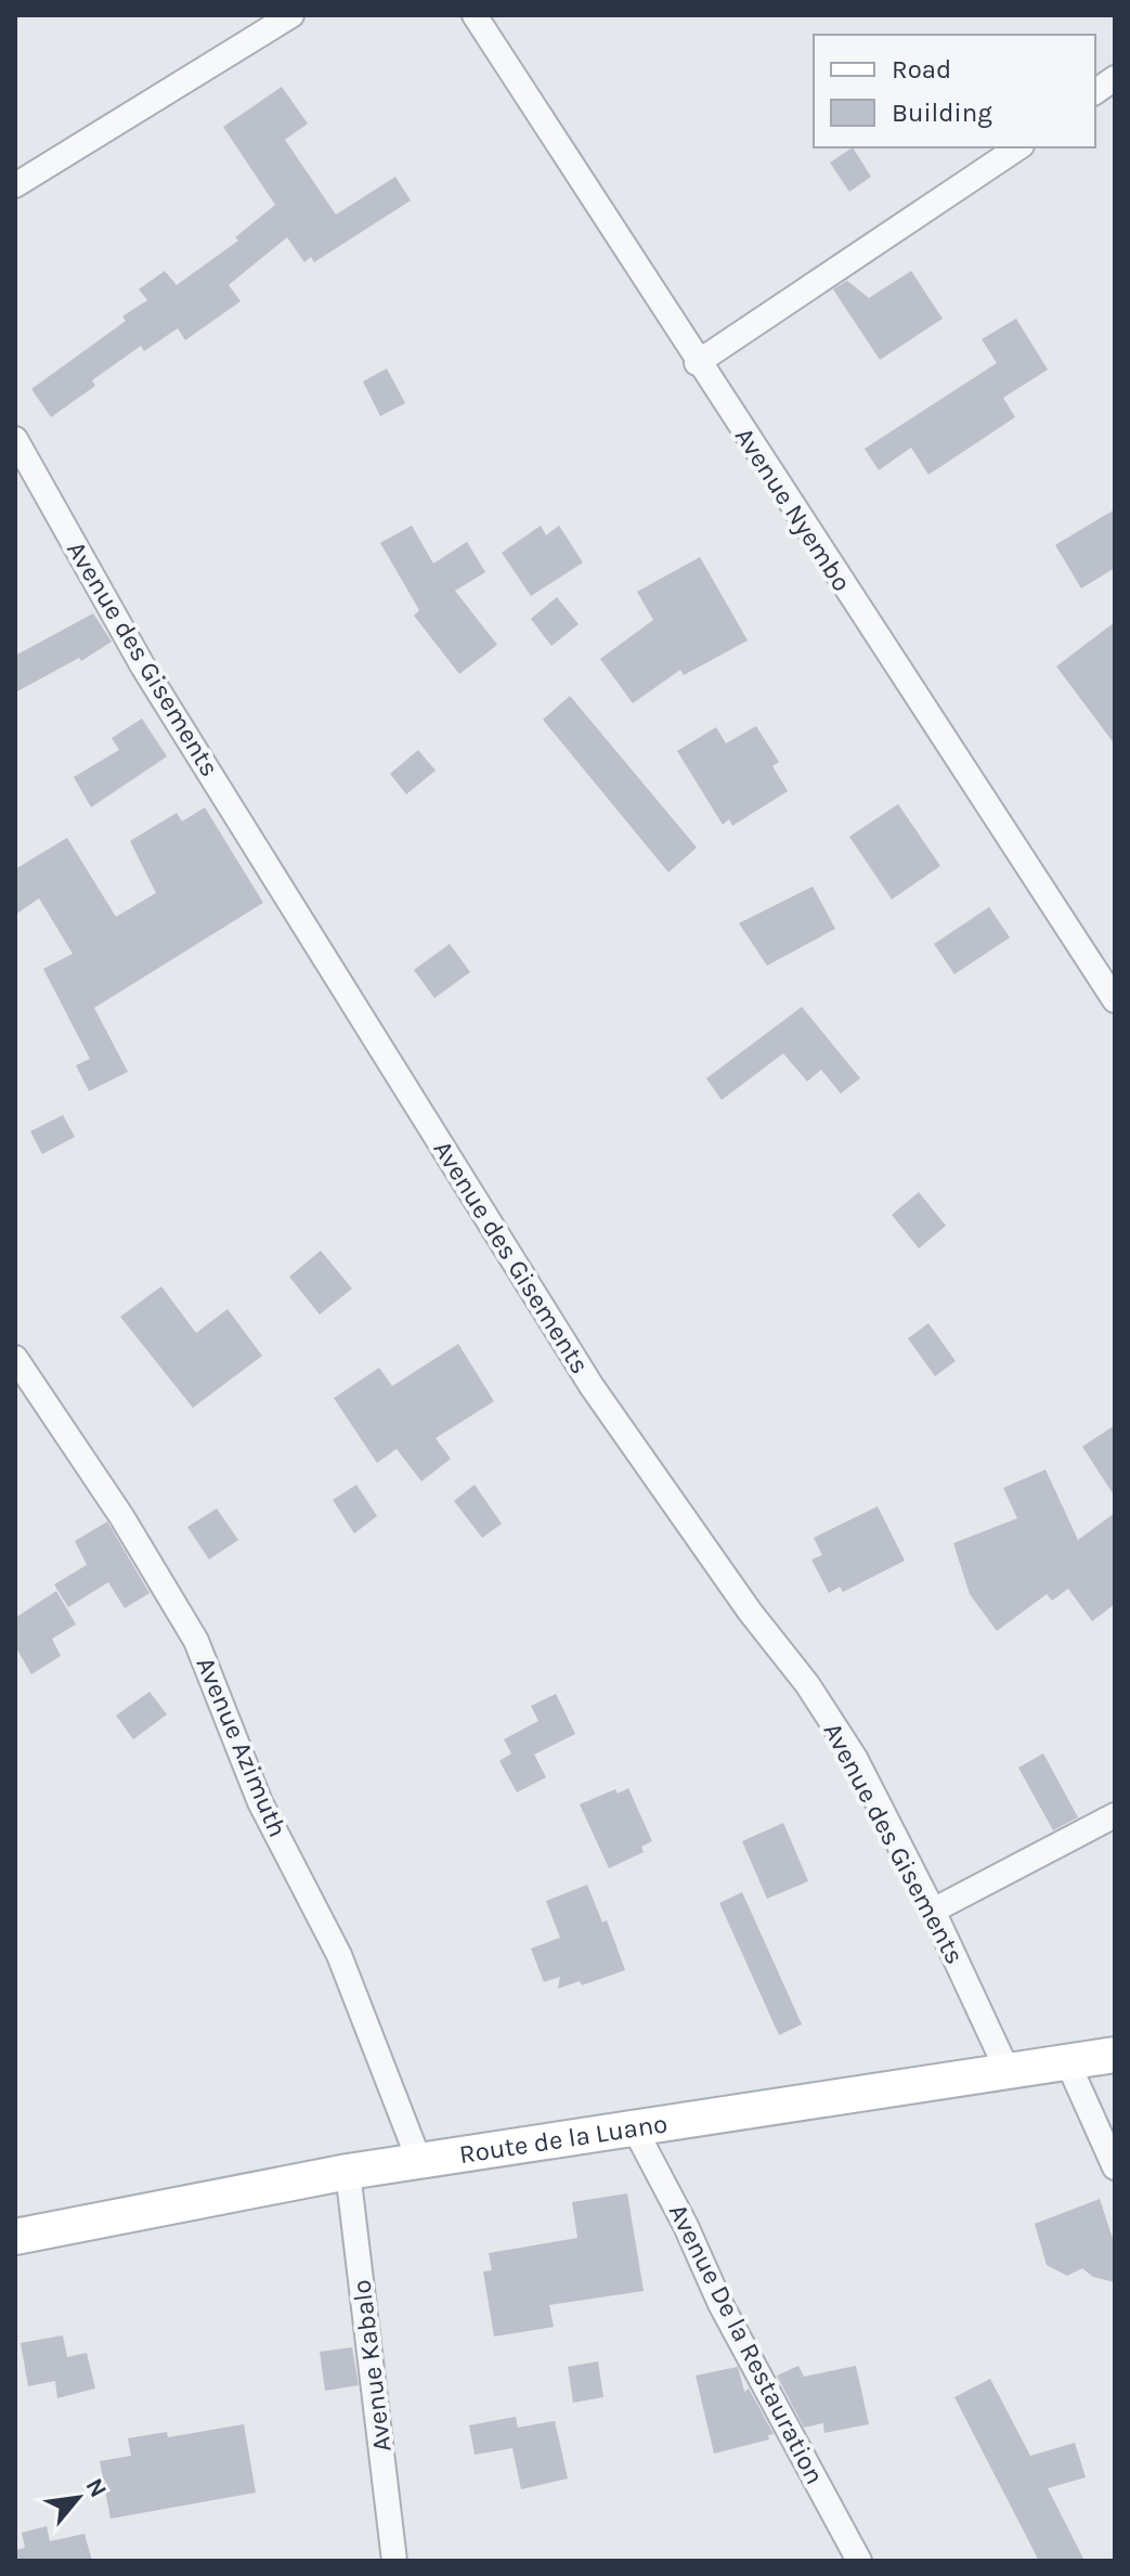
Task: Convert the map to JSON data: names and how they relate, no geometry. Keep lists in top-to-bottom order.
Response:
{
  "streets": {
    "street": [
      "Avenue Nyembo",
      "Avenue des Gisements",
      "Avenue Azimuth",
      "Route de la Luano",
      "Avenue De la Restauration",
      "Avenue Kabalo"
    ]
  },
  "crossings": [
    ["Avenue des Gisements", "Route de la Luano"],
    ["Avenue Azimuth", "Route de la Luano"],
    ["Route de la Luano", "Avenue De la Restauration"],
    ["Route de la Luano", "Avenue Kabalo"]
  ],
  "legend": ["Road", "Building"],
  "north": "top right"
}
